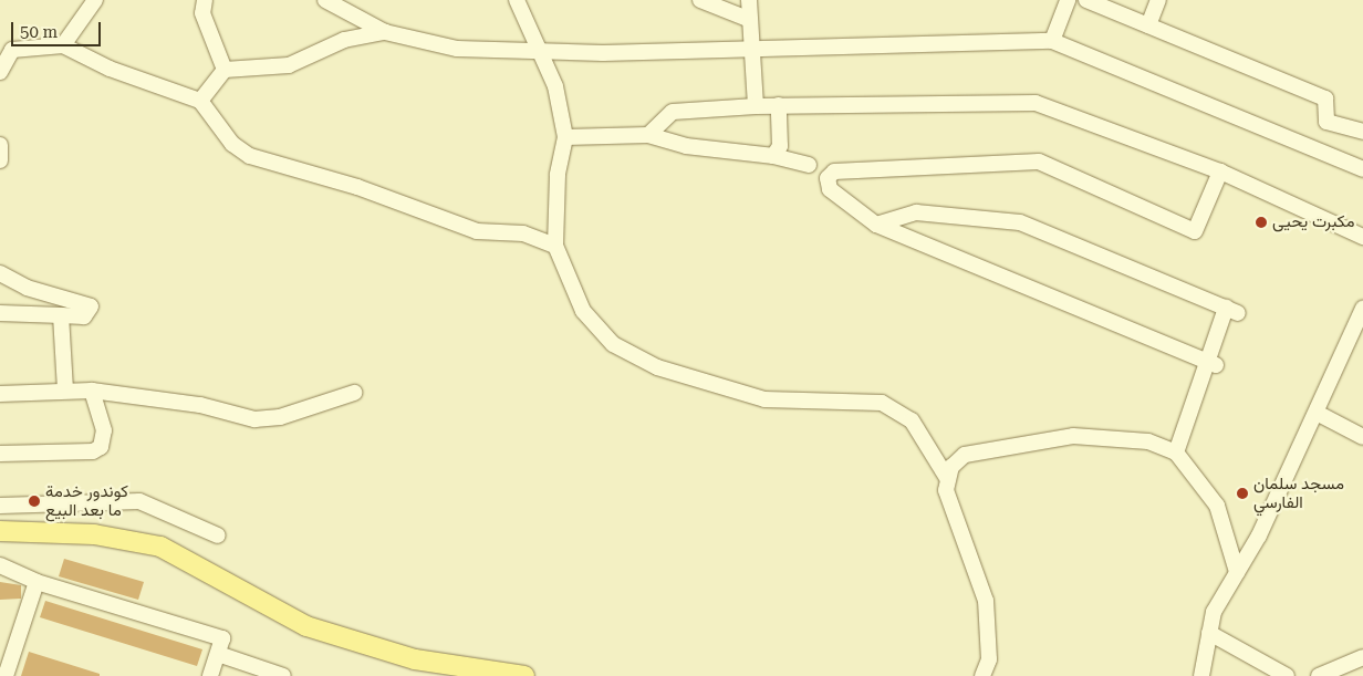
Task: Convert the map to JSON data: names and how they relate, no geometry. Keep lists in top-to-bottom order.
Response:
{
  "places": ["مكبرت يحيى", "مسجد سلمان الفارسي", "كوندور خدمة ما بعد البيع"],
  "scale_bar": "50 m"
}
